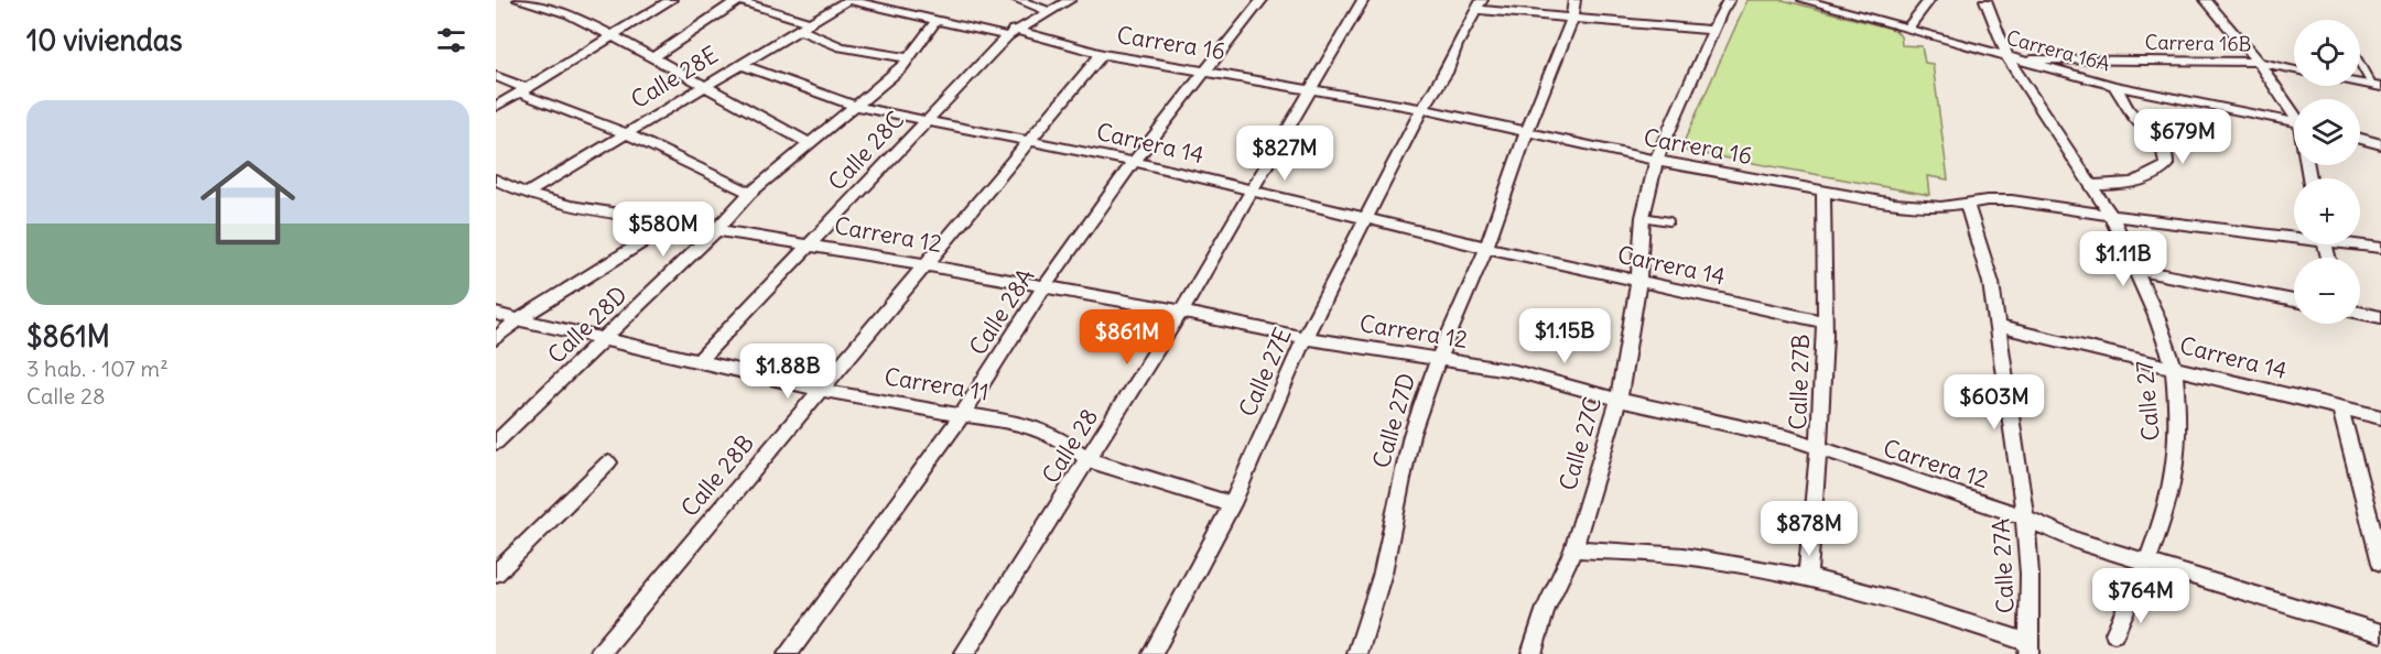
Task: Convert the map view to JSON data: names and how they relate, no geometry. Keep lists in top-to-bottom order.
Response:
{
  "streets": {
    "street": [
      "Carrera 16",
      "Carrera 16B",
      "Carrera 16A",
      "Calle 28E",
      "Carrera 14",
      "Calle 28C",
      "Carrera 12",
      "Calle 28A",
      "Calle 28D",
      "Calle 27E",
      "Calle 27B",
      "Carrera 11",
      "Calle 27",
      "Calle 27D",
      "Calle 27C",
      "Calle 28",
      "Calle 28B",
      "Calle 27A"
    ]
  },
  "crossings": [
    ["Carrera 16", "Calle 28E"],
    ["Carrera 16", "Calle 28C"],
    ["Carrera 16", "Calle 28A"],
    ["Carrera 16", "Calle 28D"],
    ["Carrera 16", "Calle 27E"],
    ["Carrera 16", "Calle 27B"],
    ["Carrera 16", "Calle 27"],
    ["Carrera 16", "Calle 27D"],
    ["Carrera 16", "Calle 27C"],
    ["Carrera 16", "Calle 28"],
    ["Carrera 16", "Calle 28B"],
    ["Carrera 16", "Calle 27A"],
    ["Carrera 16B", "Carrera 16A"],
    ["Carrera 16B", "Calle 27"],
    ["Carrera 16A", "Calle 27"],
    ["Calle 28E", "Carrera 14"],
    ["Calle 28E", "Carrera 12"],
    ["Carrera 14", "Calle 28C"],
    ["Carrera 14", "Calle 28A"],
    ["Carrera 14", "Calle 28D"],
    ["Carrera 14", "Calle 27E"],
    ["Carrera 14", "Calle 27B"],
    ["Carrera 14", "Calle 27"],
    ["Carrera 14", "Calle 27D"],
    ["Carrera 14", "Calle 27C"],
    ["Carrera 14", "Calle 28"],
    ["Carrera 14", "Calle 28B"],
    ["Carrera 14", "Calle 27A"],
    ["Calle 28C", "Carrera 12"],
    ["Calle 28C", "Carrera 11"],
    ["Carrera 12", "Calle 28A"],
    ["Carrera 12", "Calle 28D"],
    ["Carrera 12", "Calle 27E"],
    ["Carrera 12", "Calle 27B"],
    ["Carrera 12", "Calle 27"],
    ["Carrera 12", "Calle 27D"],
    ["Carrera 12", "Calle 27C"],
    ["Carrera 12", "Calle 28"],
    ["Carrera 12", "Calle 28B"],
    ["Carrera 12", "Calle 27A"],
    ["Calle 28A", "Carrera 11"],
    ["Calle 28D", "Carrera 11"],
    ["Carrera 11", "Calle 28"],
    ["Carrera 11", "Calle 28B"]
  ],
  "page": {
    "heading": "10 viviendas",
    "map_buttons": ["+", "−"],
    "list": [
      {
        "name": "$861M",
        "note": "3 hab. · 107 m² · Calle 28"
      }
    ],
    "price": [
      "$679M",
      "$827M",
      "$580M",
      "$1.11B",
      "$1.15B",
      "$861M",
      "$1.88B",
      "$603M",
      "$878M",
      "$764M"
    ]
  }
}
